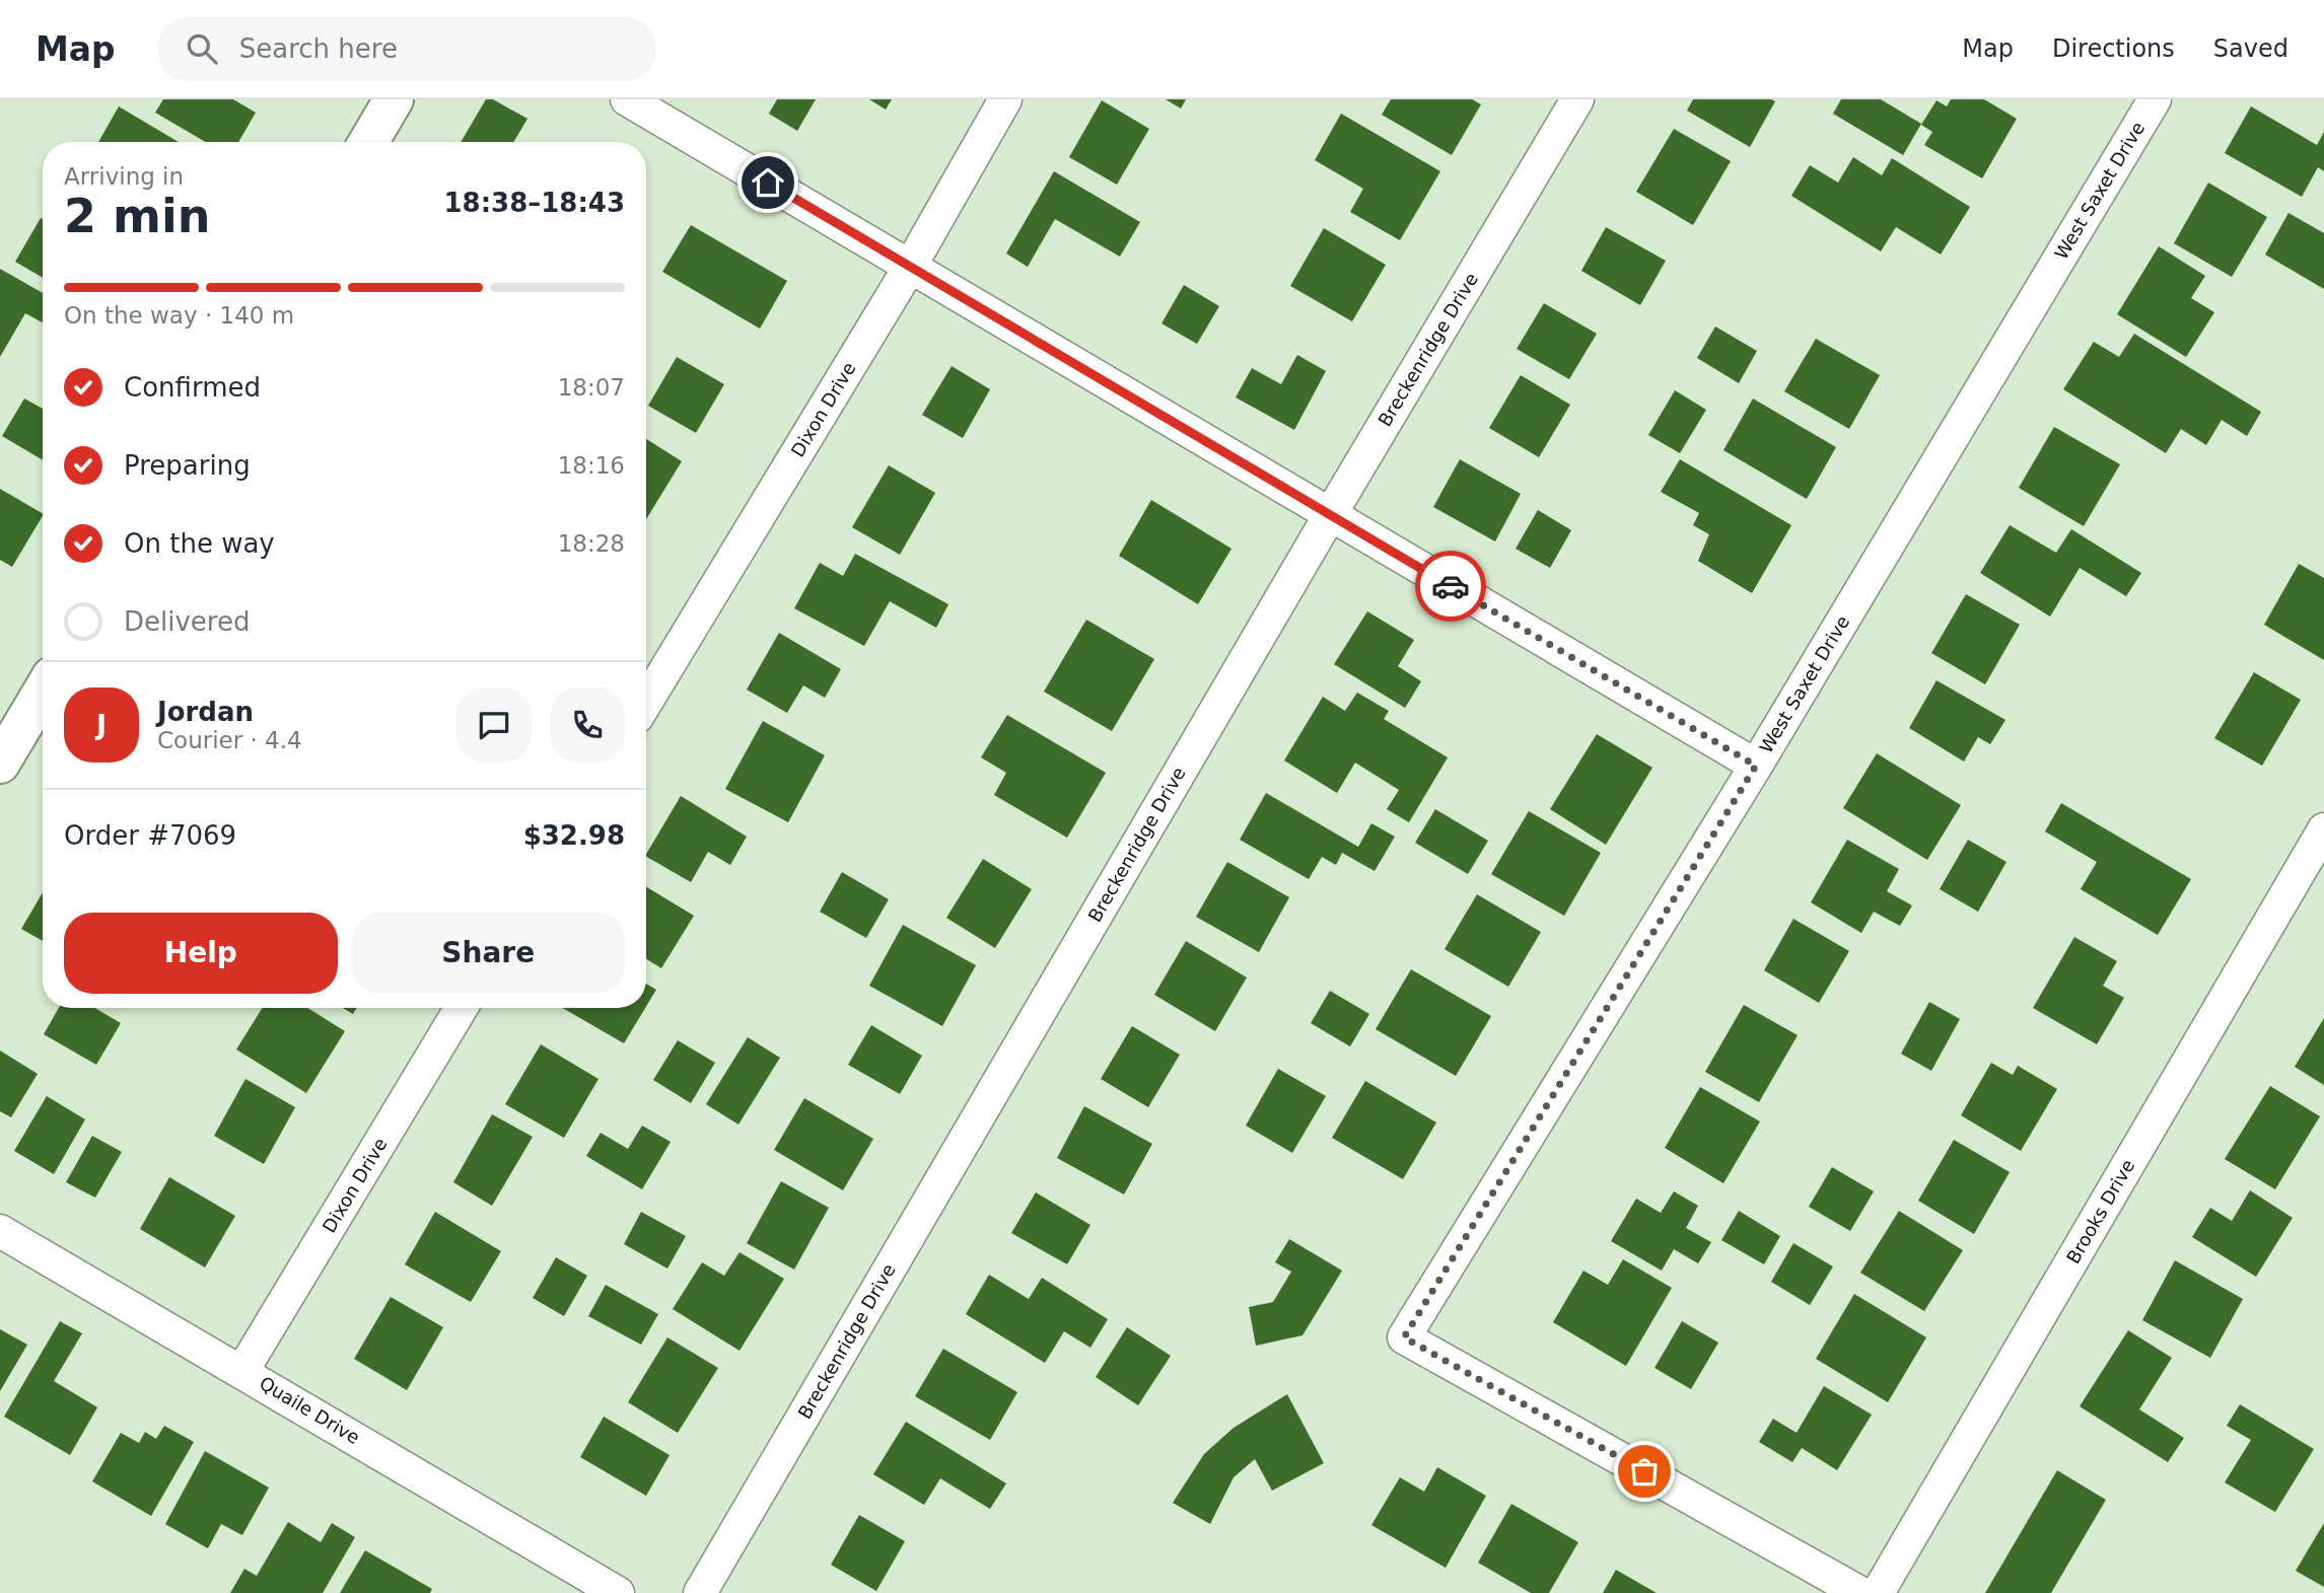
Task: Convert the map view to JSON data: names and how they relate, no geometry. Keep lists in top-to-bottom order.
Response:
{
  "streets": {
    "street": [
      "West Saxet Drive",
      "Breckenridge Drive",
      "Dixon Drive",
      "Brooks Drive",
      "Quaile Drive"
    ]
  },
  "crossings": [
    ["Dixon Drive", "Quaile Drive"]
  ],
  "page": {
    "header": "Map",
    "search": "Search here",
    "nav": ["Map", "Directions", "Saved"],
    "heading": ["2 min", "Arriving in", "18:38–18:43"],
    "panel": [
      "Jordan",
      "Courier · 4.4",
      "Order #7069",
      "$32.98"
    ],
    "bar": "On the way · 140 m",
    "list": [
      ["Confirmed", "18:07"],
      ["Preparing", "18:16"],
      ["On the way", "18:28"],
      "Delivered"
    ],
    "round": "J",
    "buttons": ["Help", "Share"]
  }
}
